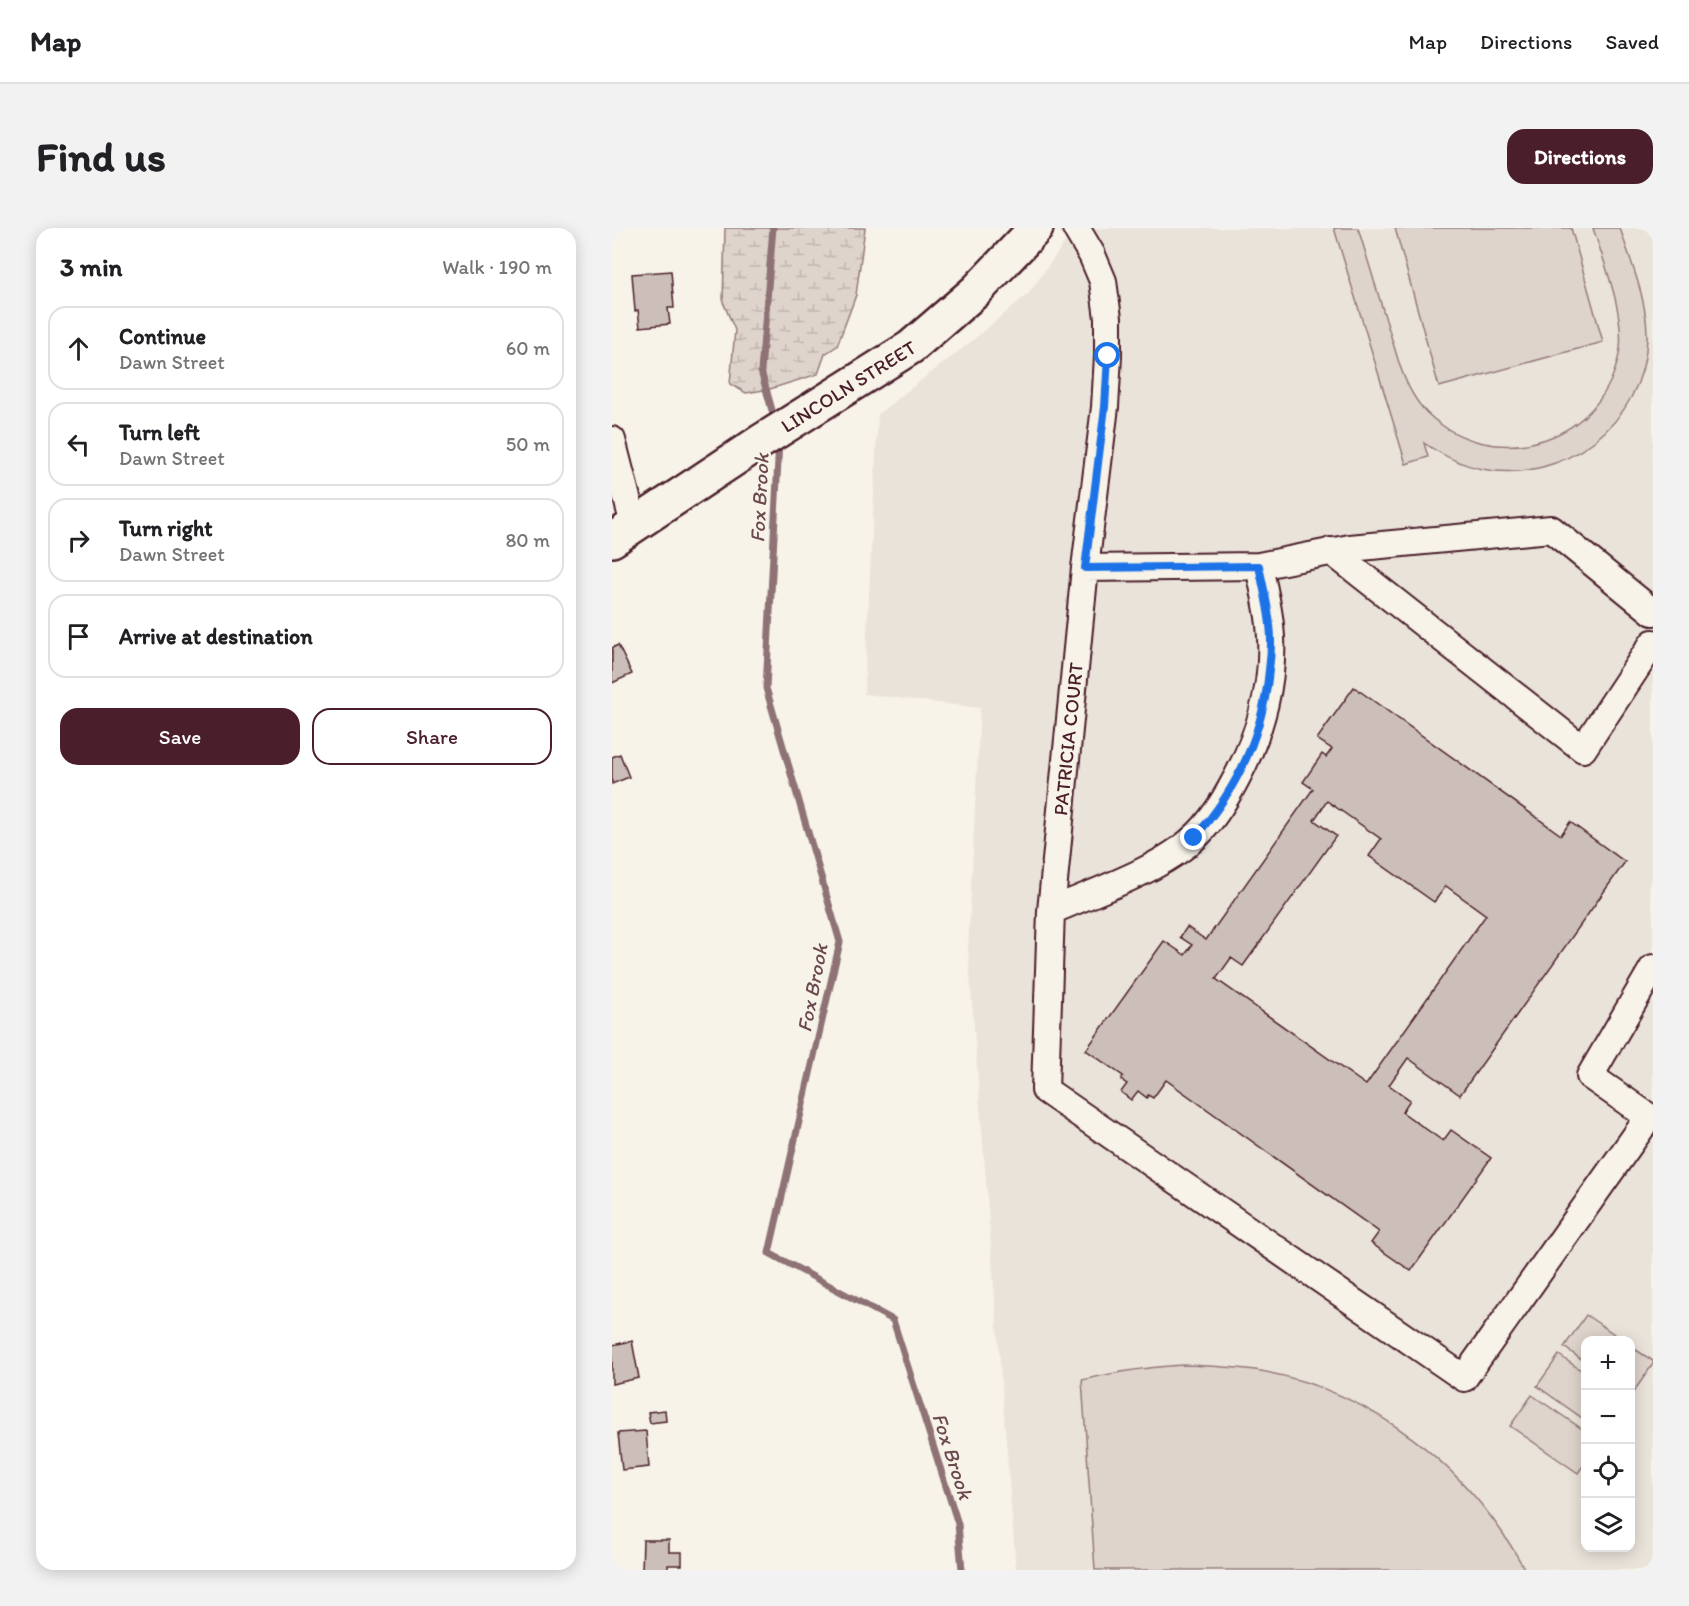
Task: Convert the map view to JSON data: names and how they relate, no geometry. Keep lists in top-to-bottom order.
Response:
{
  "streets": {
    "main road": ["LINCOLN STREET"],
    "lane": ["PATRICIA COURT"]
  },
  "water": ["Fox Brook"],
  "page": {
    "header": "Map",
    "nav": ["Map", "Directions", "Saved"],
    "buttons": [
      "Directions",
      ["Save", "Share"]
    ],
    "title": "Find us",
    "heading": ["3 min", "Walk · 190 m"],
    "list": [
      ["Continue", "Dawn Street", "60 m"],
      ["Turn left", "Dawn Street", "50 m"],
      ["Turn right", "Dawn Street", "80 m"],
      "Arrive at destination"
    ],
    "map_buttons": ["+", "−"]
  }
}
